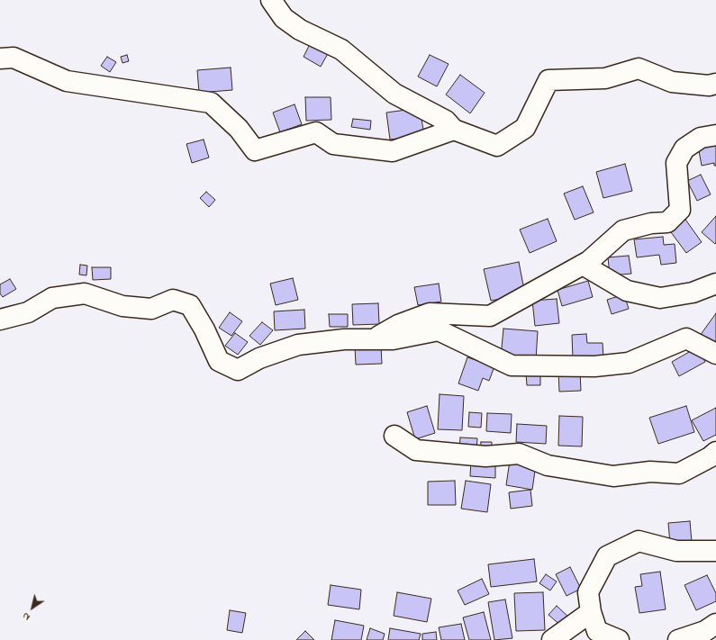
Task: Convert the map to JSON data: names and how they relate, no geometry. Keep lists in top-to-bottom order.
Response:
{
  "north": "bottom left"
}
